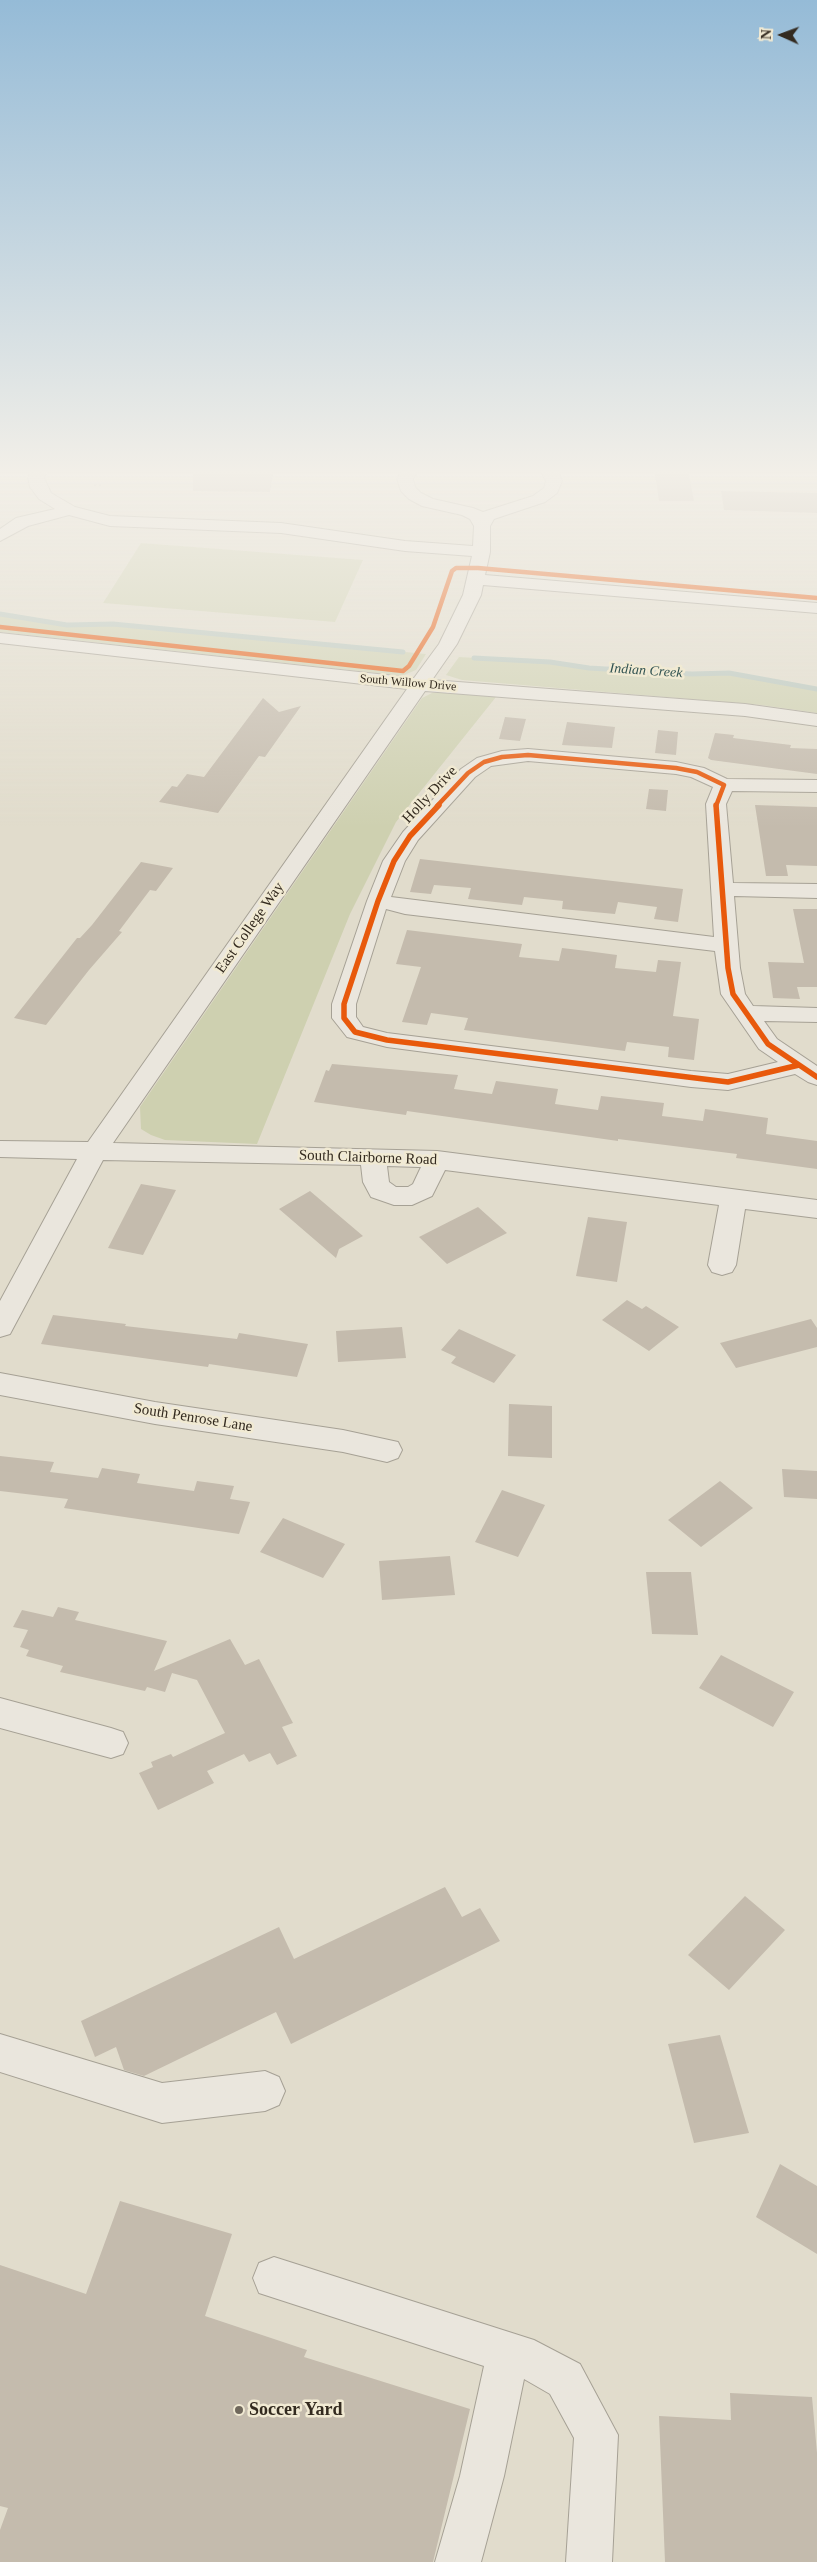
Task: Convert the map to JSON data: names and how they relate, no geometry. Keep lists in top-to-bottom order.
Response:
{
  "streets": {
    "street": [
      "South Willow Drive",
      "Holly Drive",
      "East College Way",
      "South Clairborne Road",
      "South Penrose Lane"
    ]
  },
  "crossings": [
    ["South Willow Drive", "East College Way"],
    ["East College Way", "South Clairborne Road"]
  ],
  "water": ["Indian Creek"],
  "places": ["Soccer Yard"],
  "north": "left"
}
